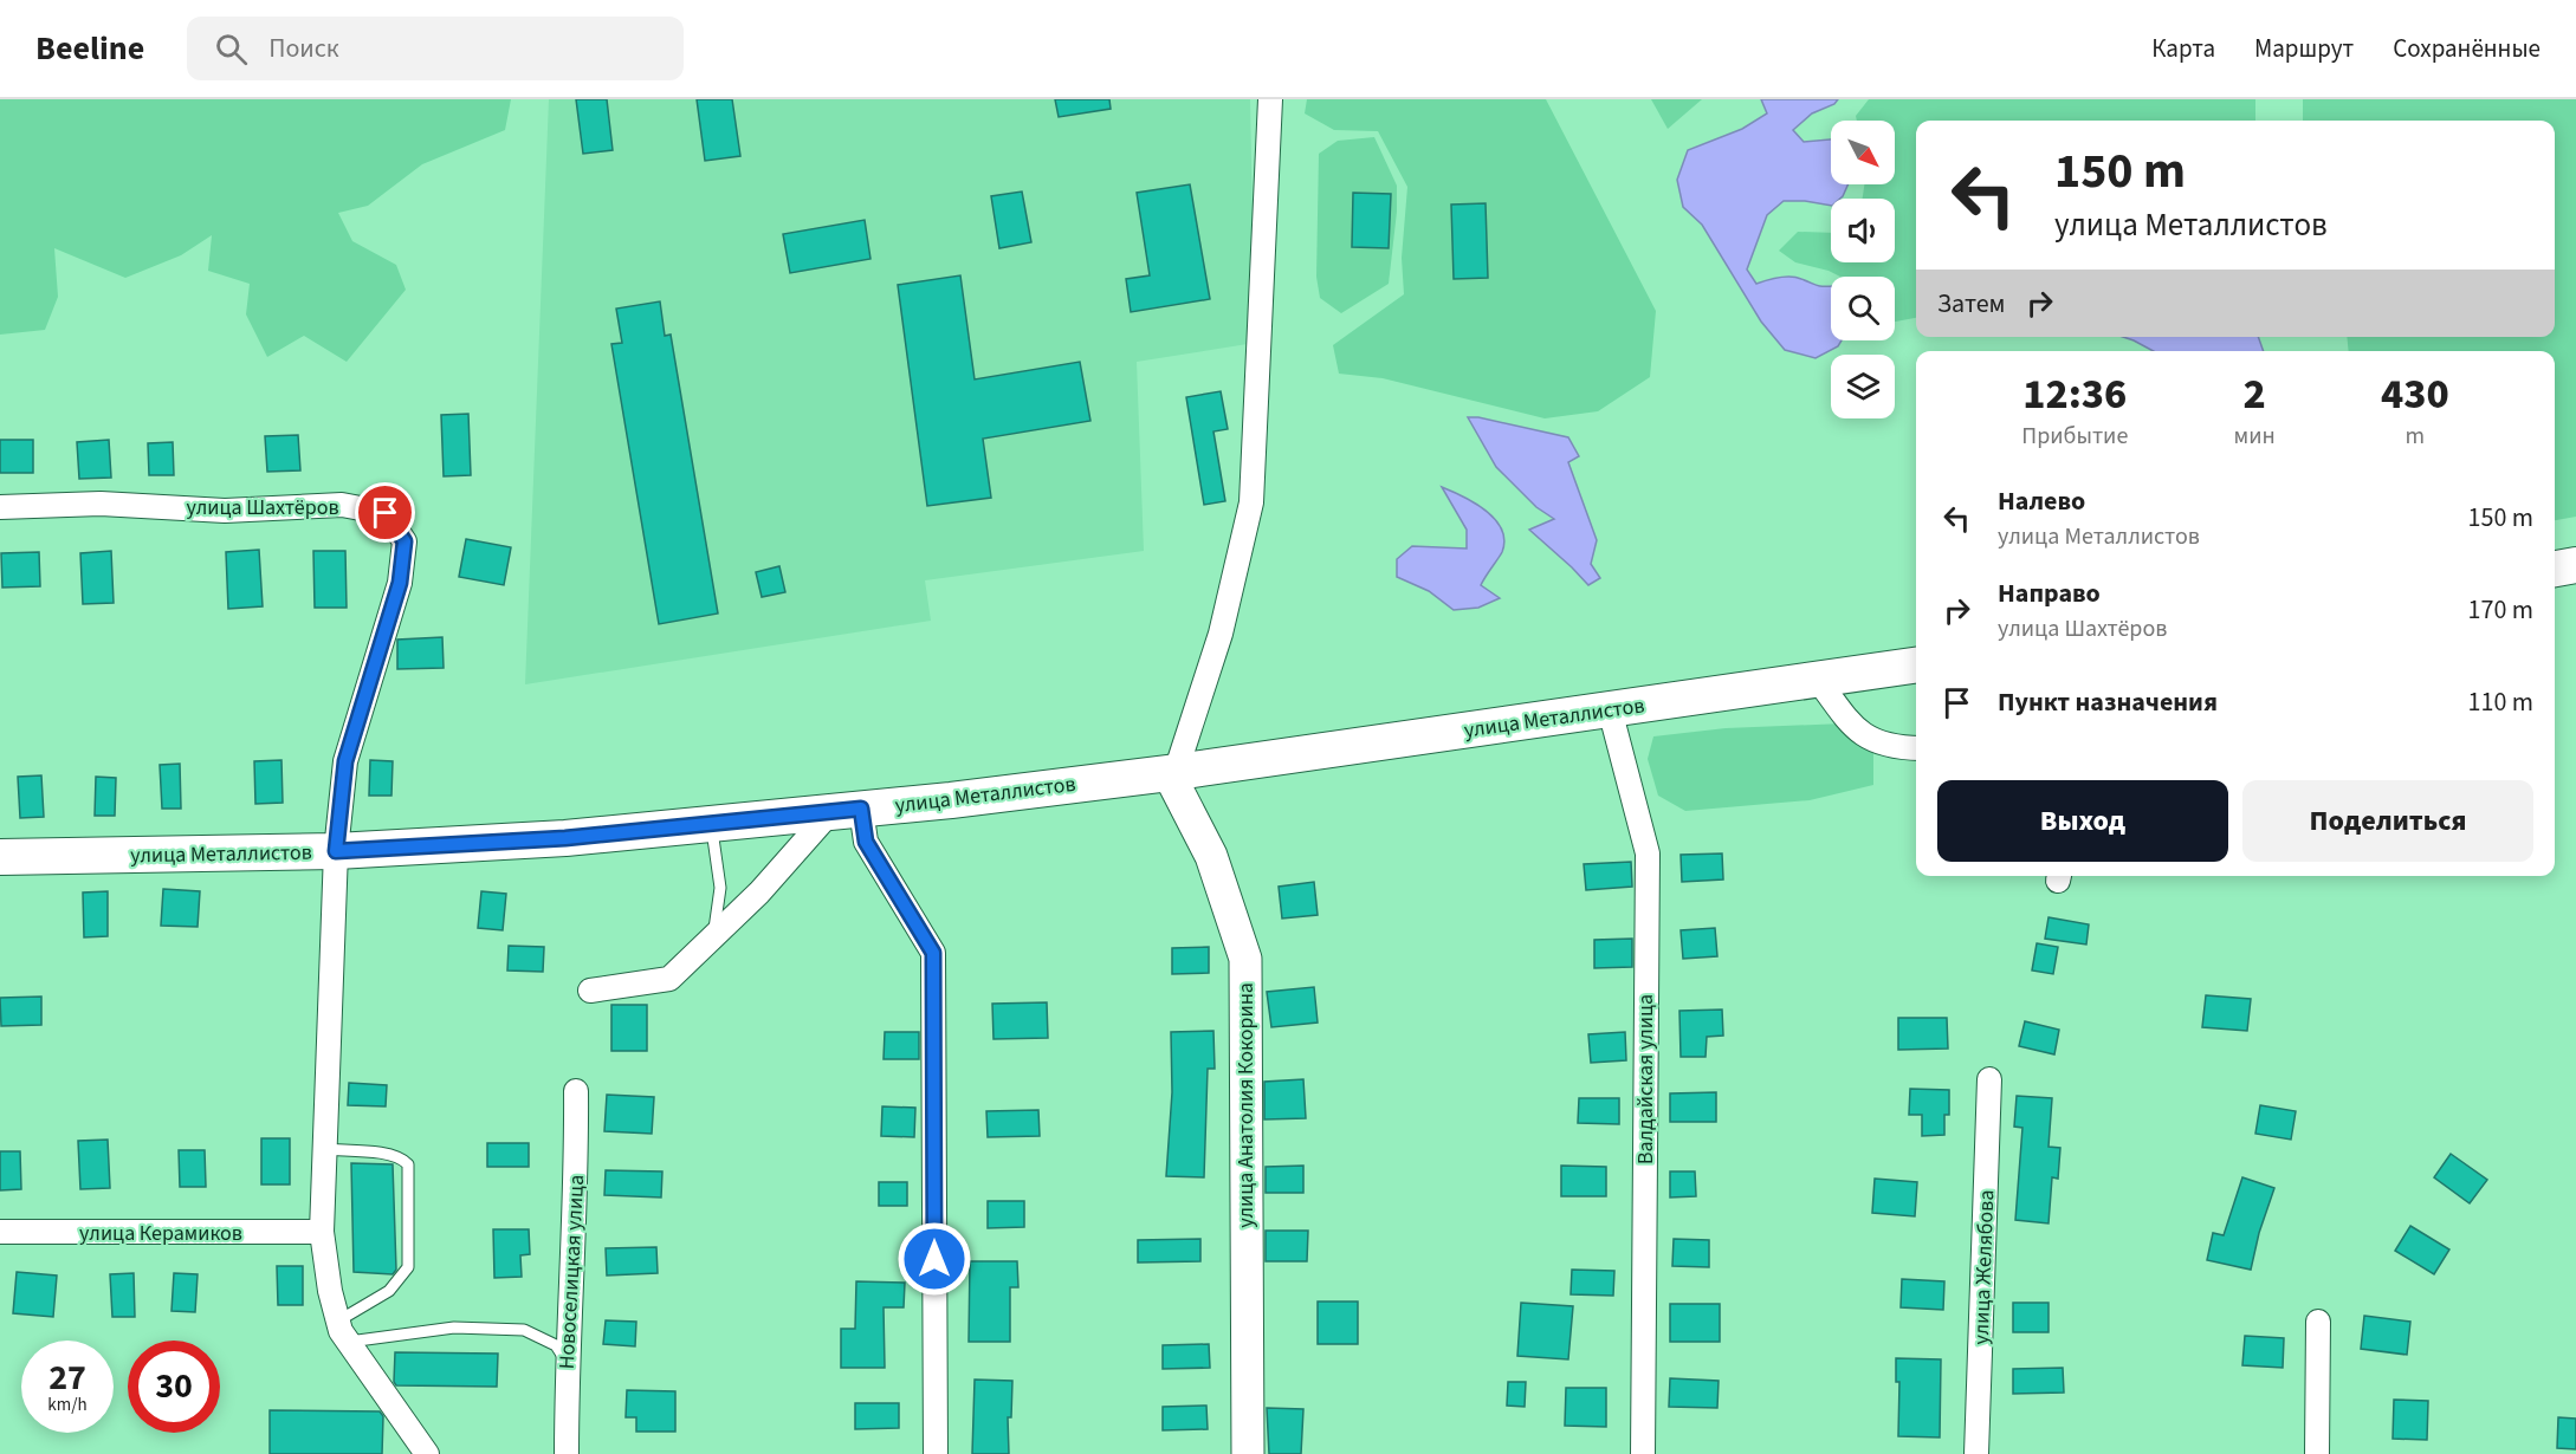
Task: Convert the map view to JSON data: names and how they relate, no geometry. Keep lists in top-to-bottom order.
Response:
{
  "streets": {
    "main road": ["улица Металлистов"],
    "street": [
      "улица Шахтёров",
      "Валдайская улица",
      "улица Анатолия Кокорина",
      "улица Керамиков",
      "улица Желябова",
      "Новоселицкая улица"
    ]
  },
  "crossings": [
    ["улица Шахтёров", "улица Металлистов"],
    ["улица Шахтёров", "улица Керамиков"],
    ["улица Металлистов", "Валдайская улица"],
    ["улица Металлистов", "улица Анатолия Кокорина"]
  ],
  "north": "bottom right",
  "page": {
    "header": "Beeline",
    "search": "Поиск",
    "nav": ["Карта", "Маршрут", "Сохранённые"],
    "turn": ["150 m", "улица Металлистов"],
    "then": "Затем",
    "eta": [
      "12:36",
      "Прибытие",
      "2",
      "мин",
      "430",
      "m"
    ],
    "list": [
      {
        "name": "Налево",
        "note": "улица Металлистов",
        "value": "150 m"
      },
      {
        "name": "Направо",
        "note": "улица Шахтёров",
        "value": "170 m"
      },
      {
        "name": "Пункт назначения",
        "value": "110 m"
      }
    ],
    "buttons": ["Выход", "Поделиться"],
    "speed": "27 km/h",
    "limit": "30"
  }
}
